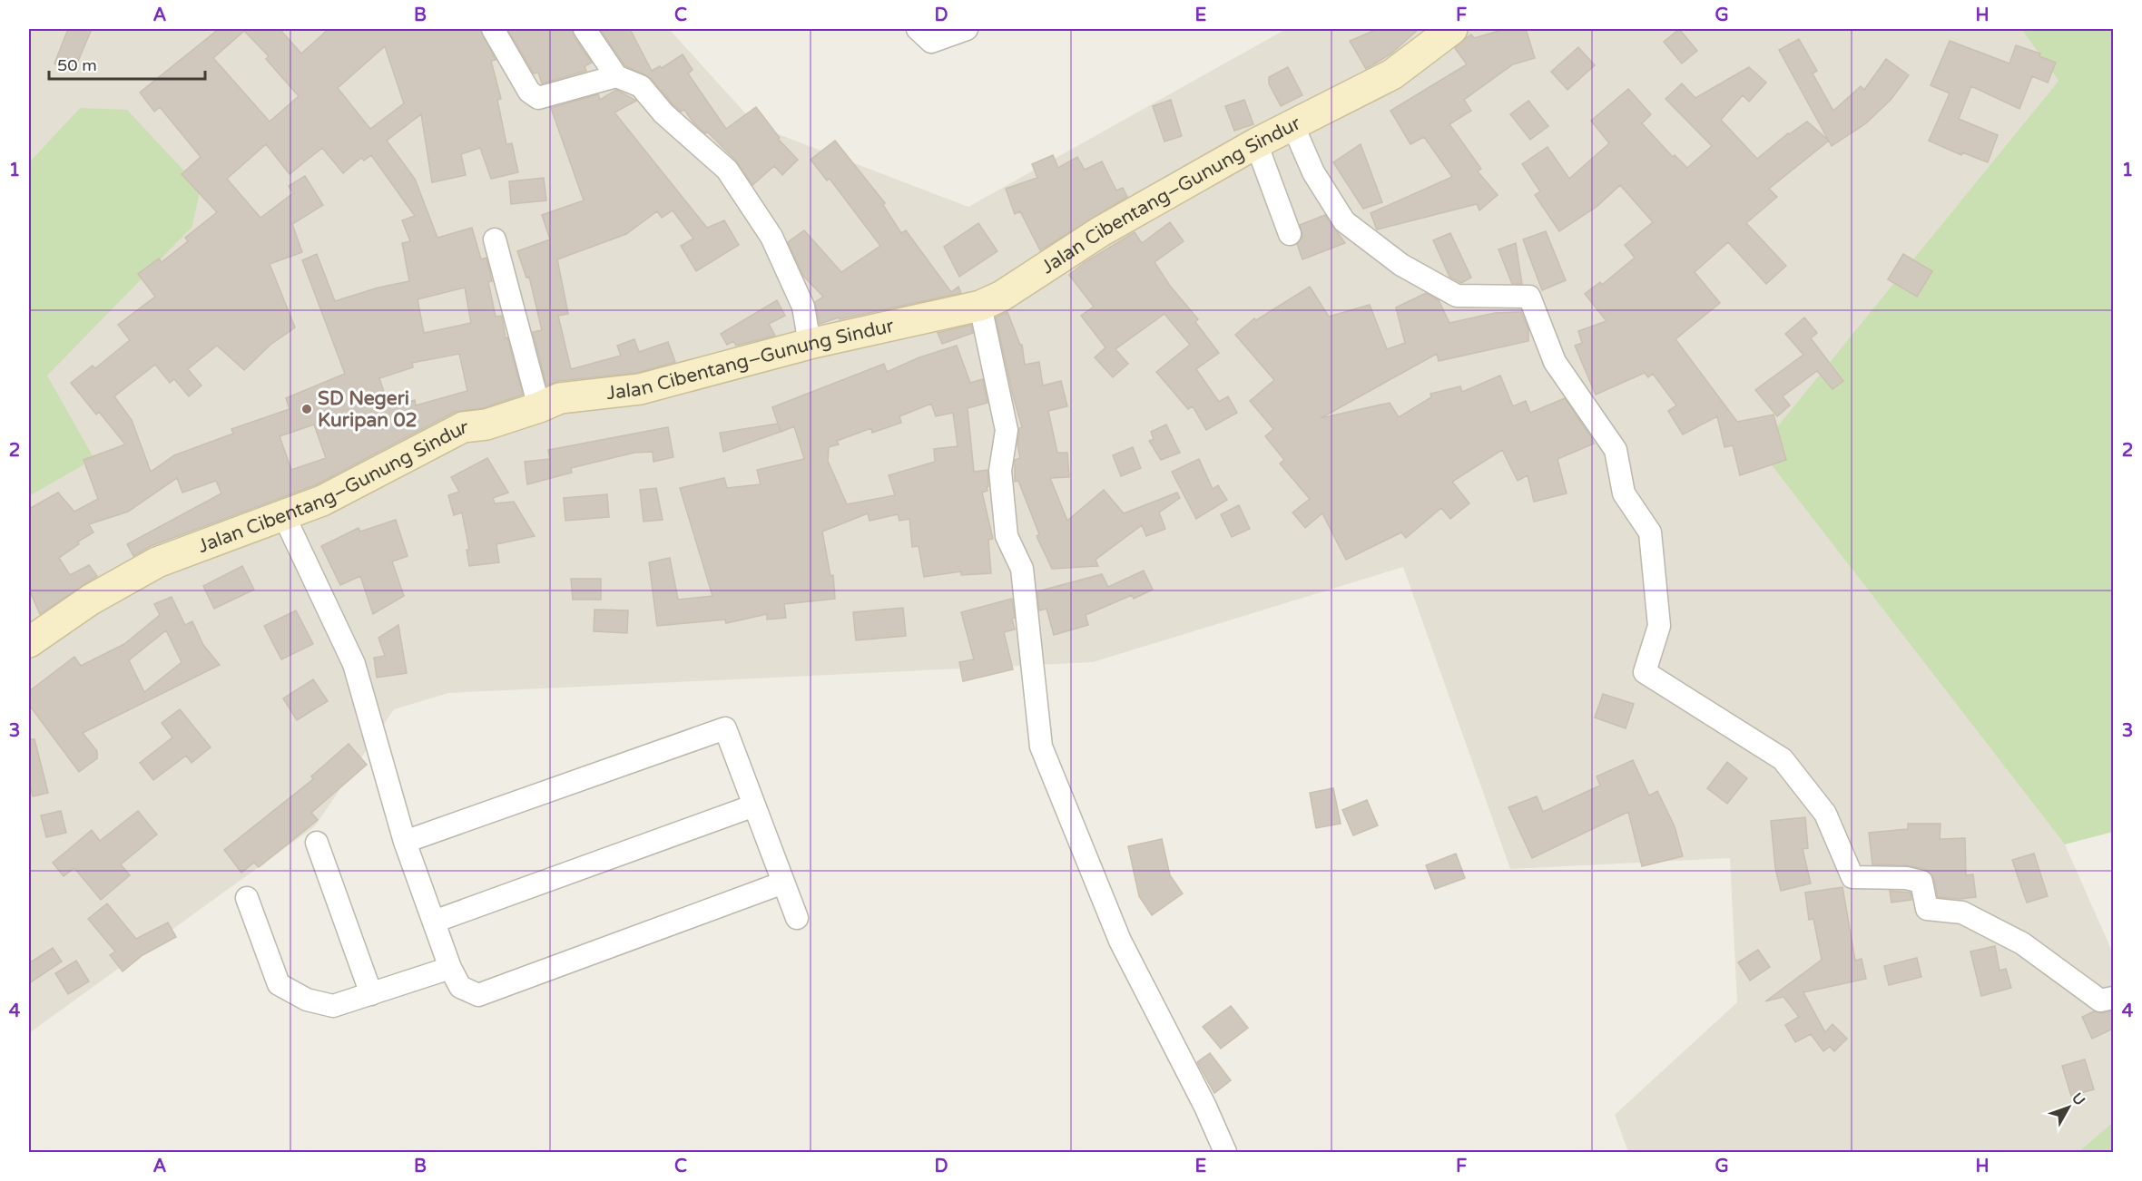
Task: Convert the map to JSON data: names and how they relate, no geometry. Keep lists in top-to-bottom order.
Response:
{
  "streets": {
    "street": ["Jalan Cibentang–Gunung Sindur"]
  },
  "places": ["SD Negeri Kuripan 02"],
  "scale_bar": "50 m",
  "north": "top right",
  "grid": {
    "columns": [
      "A",
      "B",
      "C",
      "D",
      "E",
      "F",
      "G",
      "H"
    ],
    "rows": [
      "1",
      "2",
      "3",
      "4"
    ]
  }
}
